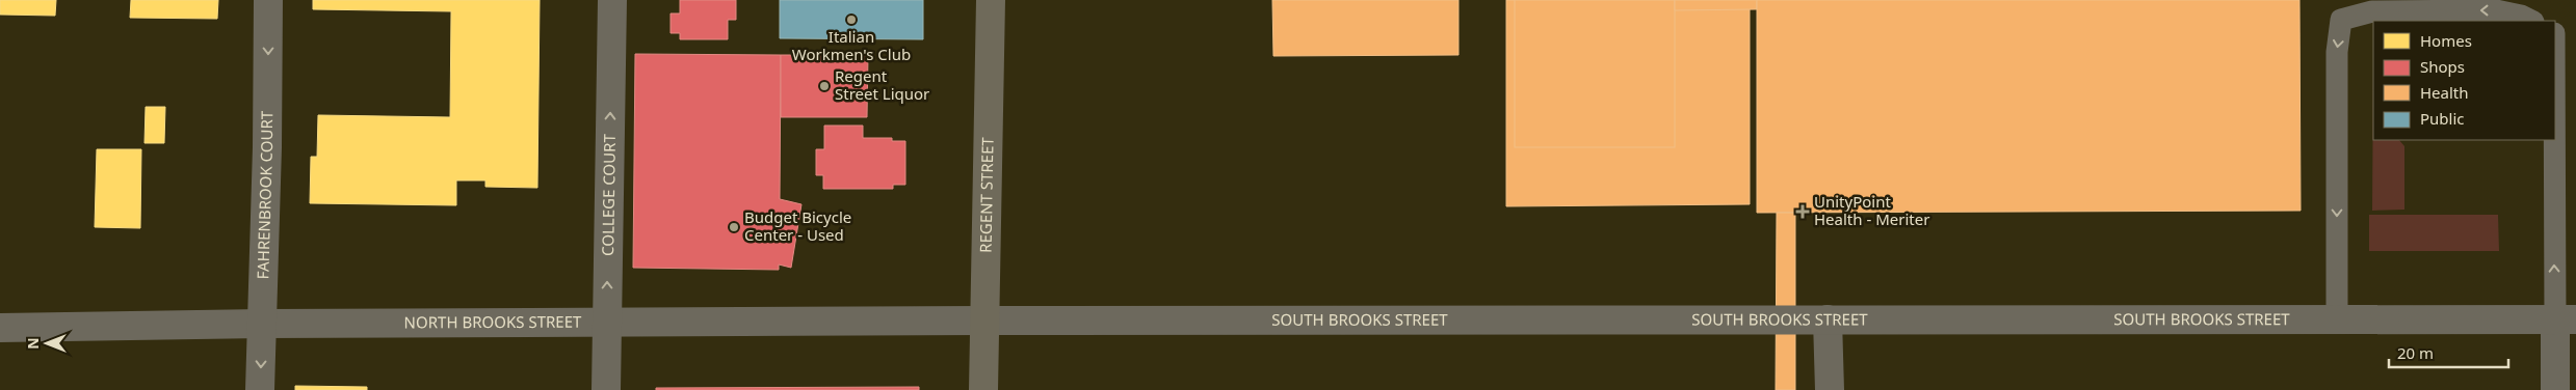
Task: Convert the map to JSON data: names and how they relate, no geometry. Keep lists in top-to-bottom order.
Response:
{
  "streets": {
    "main road": ["REGENT STREET"],
    "street": [
      "FAHRENBROOK COURT",
      "COLLEGE COURT",
      "SOUTH BROOKS STREET",
      "NORTH BROOKS STREET"
    ]
  },
  "crossings": [
    ["FAHRENBROOK COURT", "NORTH BROOKS STREET"],
    ["COLLEGE COURT", "NORTH BROOKS STREET"],
    ["REGENT STREET", "SOUTH BROOKS STREET"],
    ["REGENT STREET", "NORTH BROOKS STREET"],
    ["SOUTH BROOKS STREET", "NORTH BROOKS STREET"]
  ],
  "one_way": ["FAHRENBROOK COURT", "COLLEGE COURT"],
  "places": {
    "other": ["Italian Workmen's Club", "Regent Street Liquor", "Budget Bicycle Center - Used"],
    "health": ["UnityPoint Health - Meriter"]
  },
  "legend": [
    "Homes",
    "Shops",
    "Health",
    "Public"
  ],
  "scale_bar": "20 m",
  "north": "left"
}
